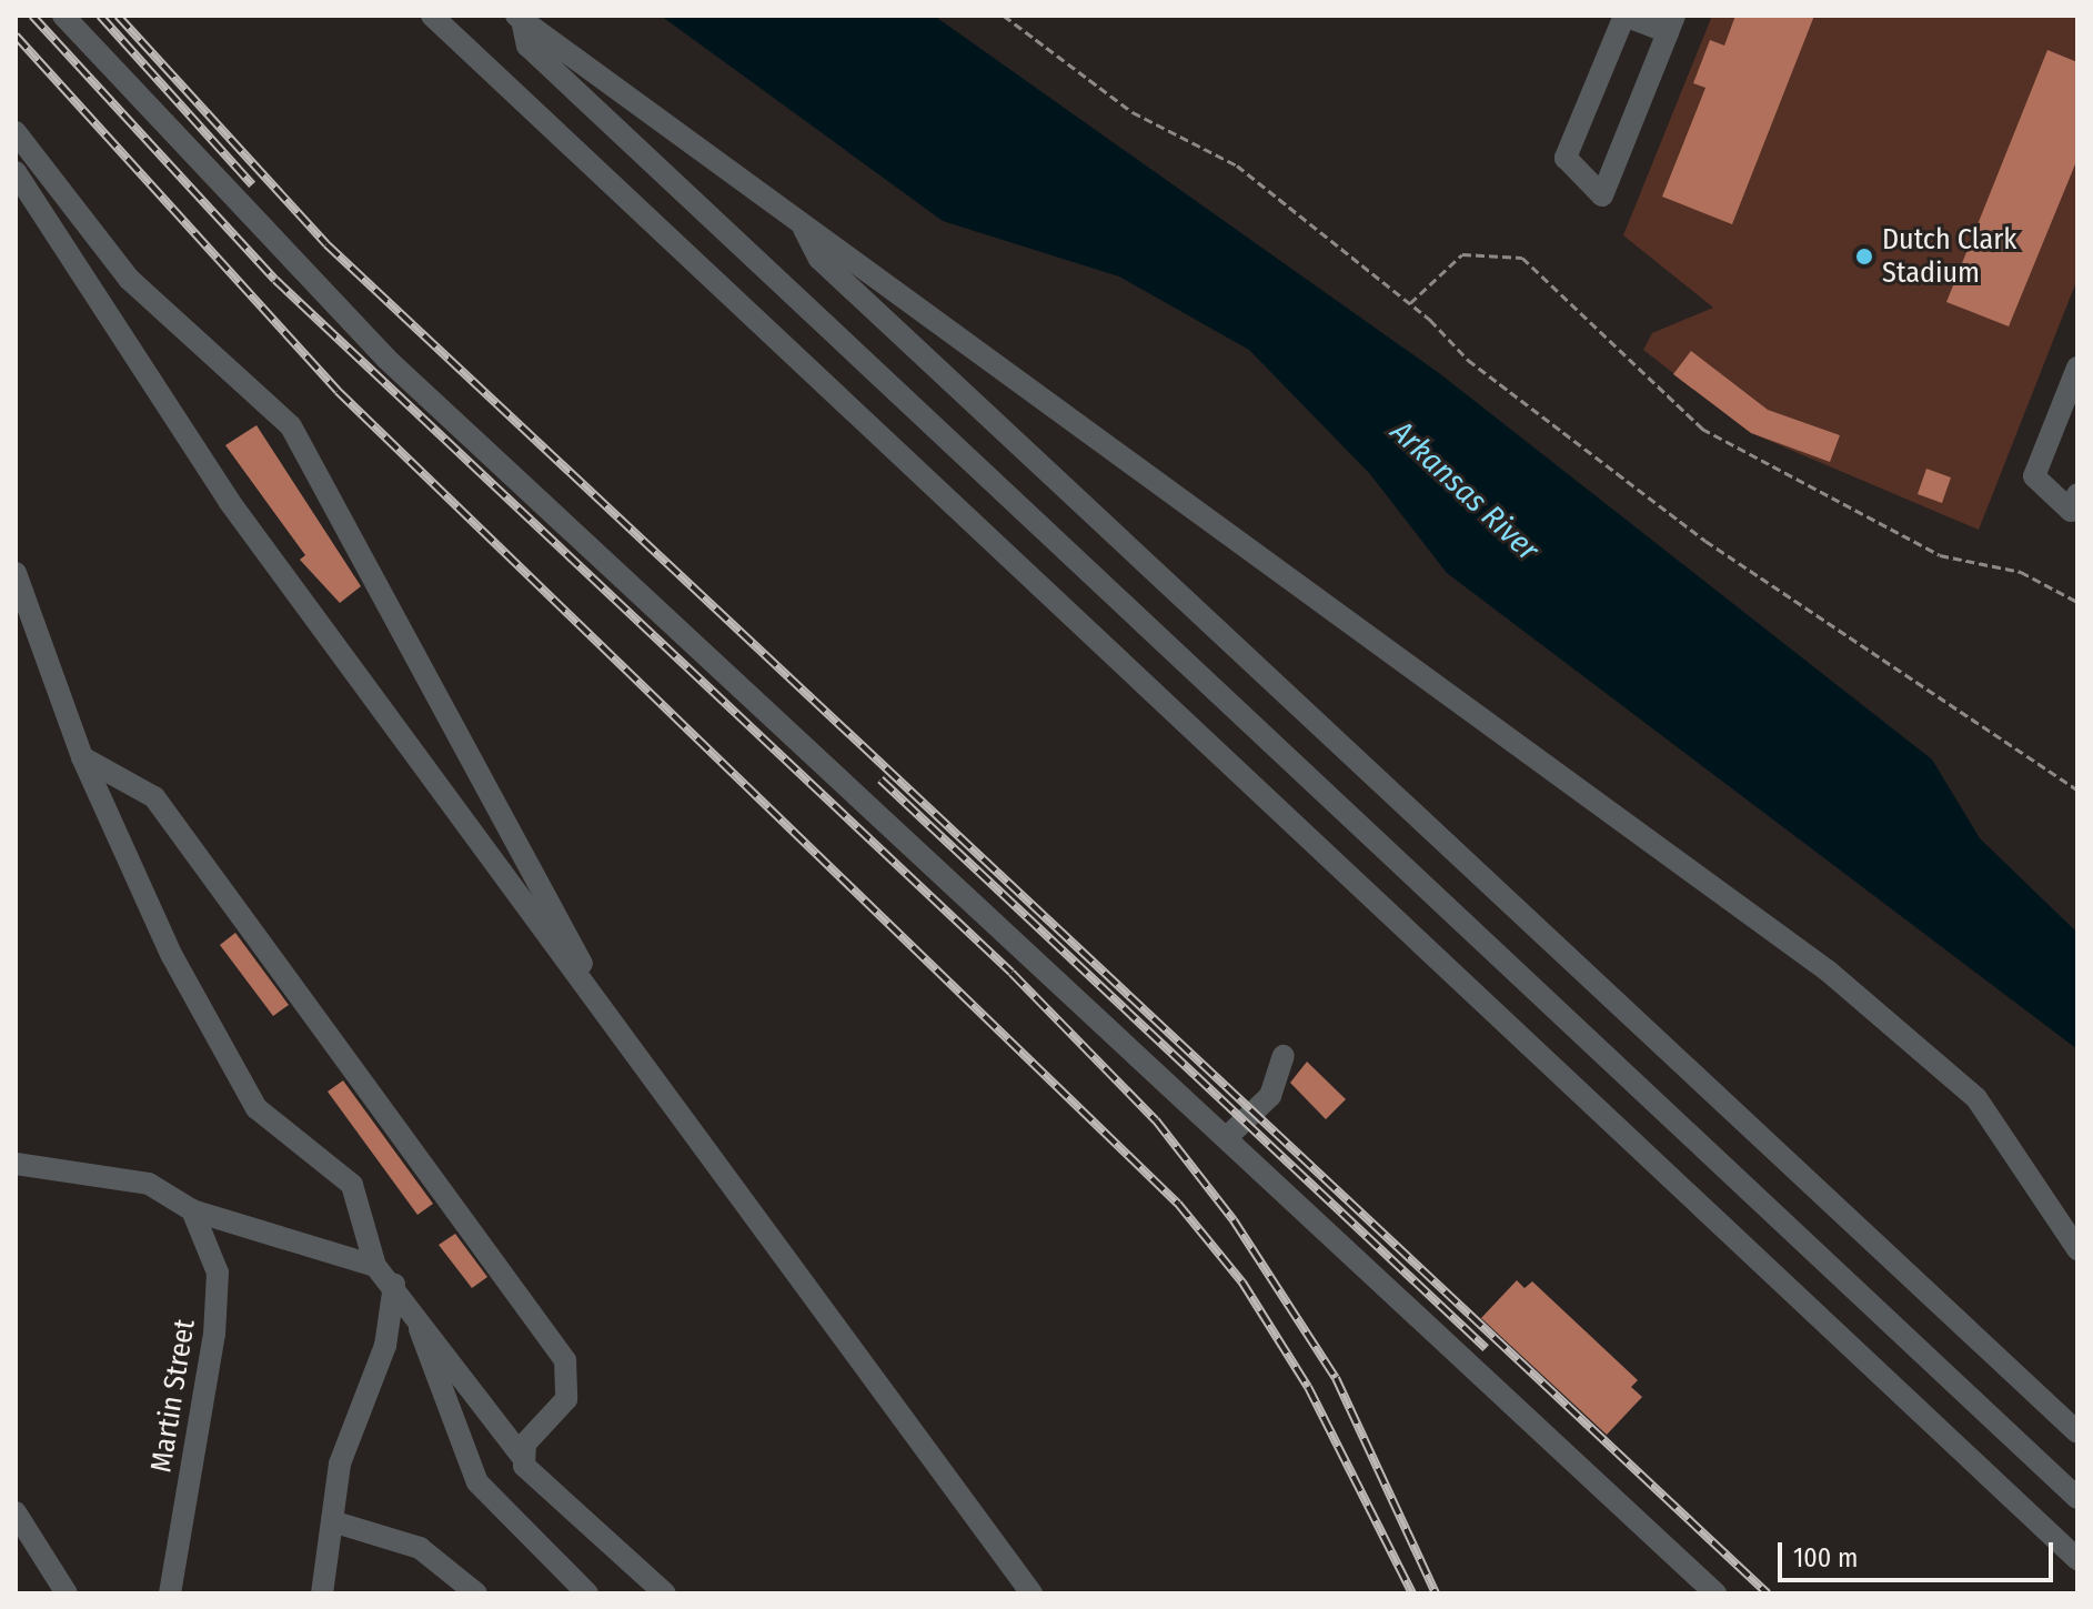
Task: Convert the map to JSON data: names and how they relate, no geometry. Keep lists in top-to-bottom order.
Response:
{
  "streets": {
    "street": ["Martin Street"]
  },
  "water": ["Arkansas River"],
  "places": ["Dutch Clark Stadium"],
  "scale_bar": "100 m"
}
